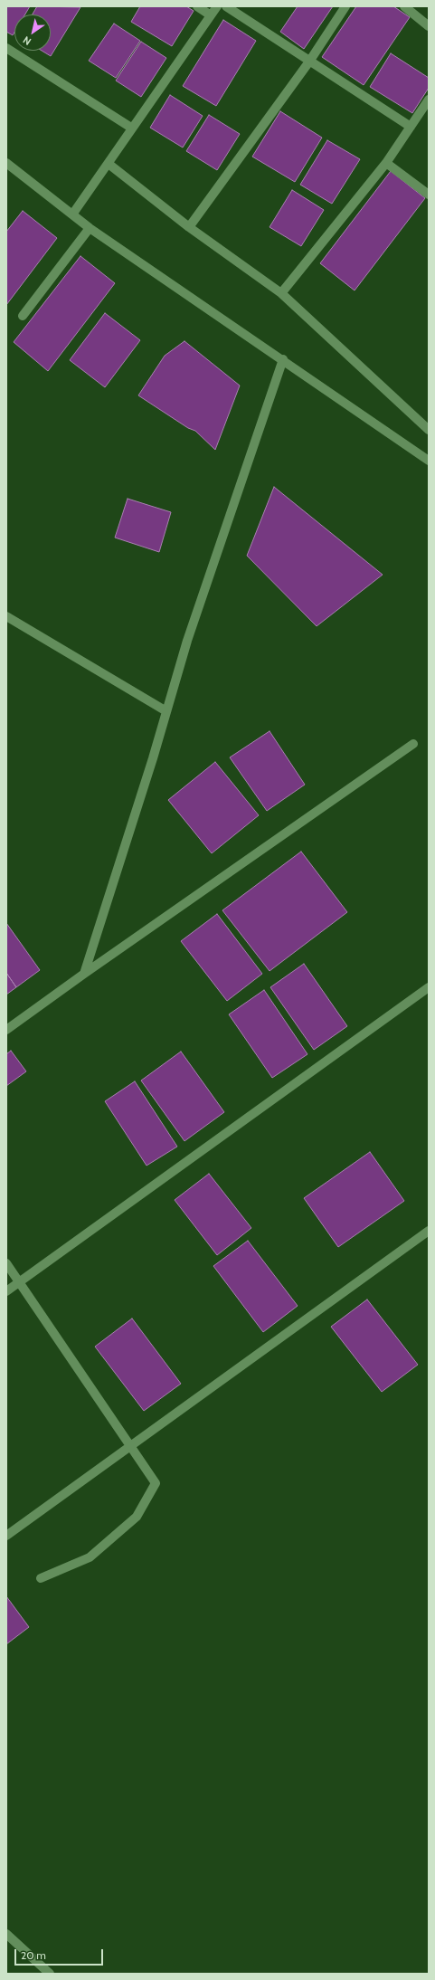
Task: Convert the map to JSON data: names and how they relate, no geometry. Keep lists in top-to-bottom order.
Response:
{
  "scale_bar": "20 m",
  "north": "bottom left"
}
